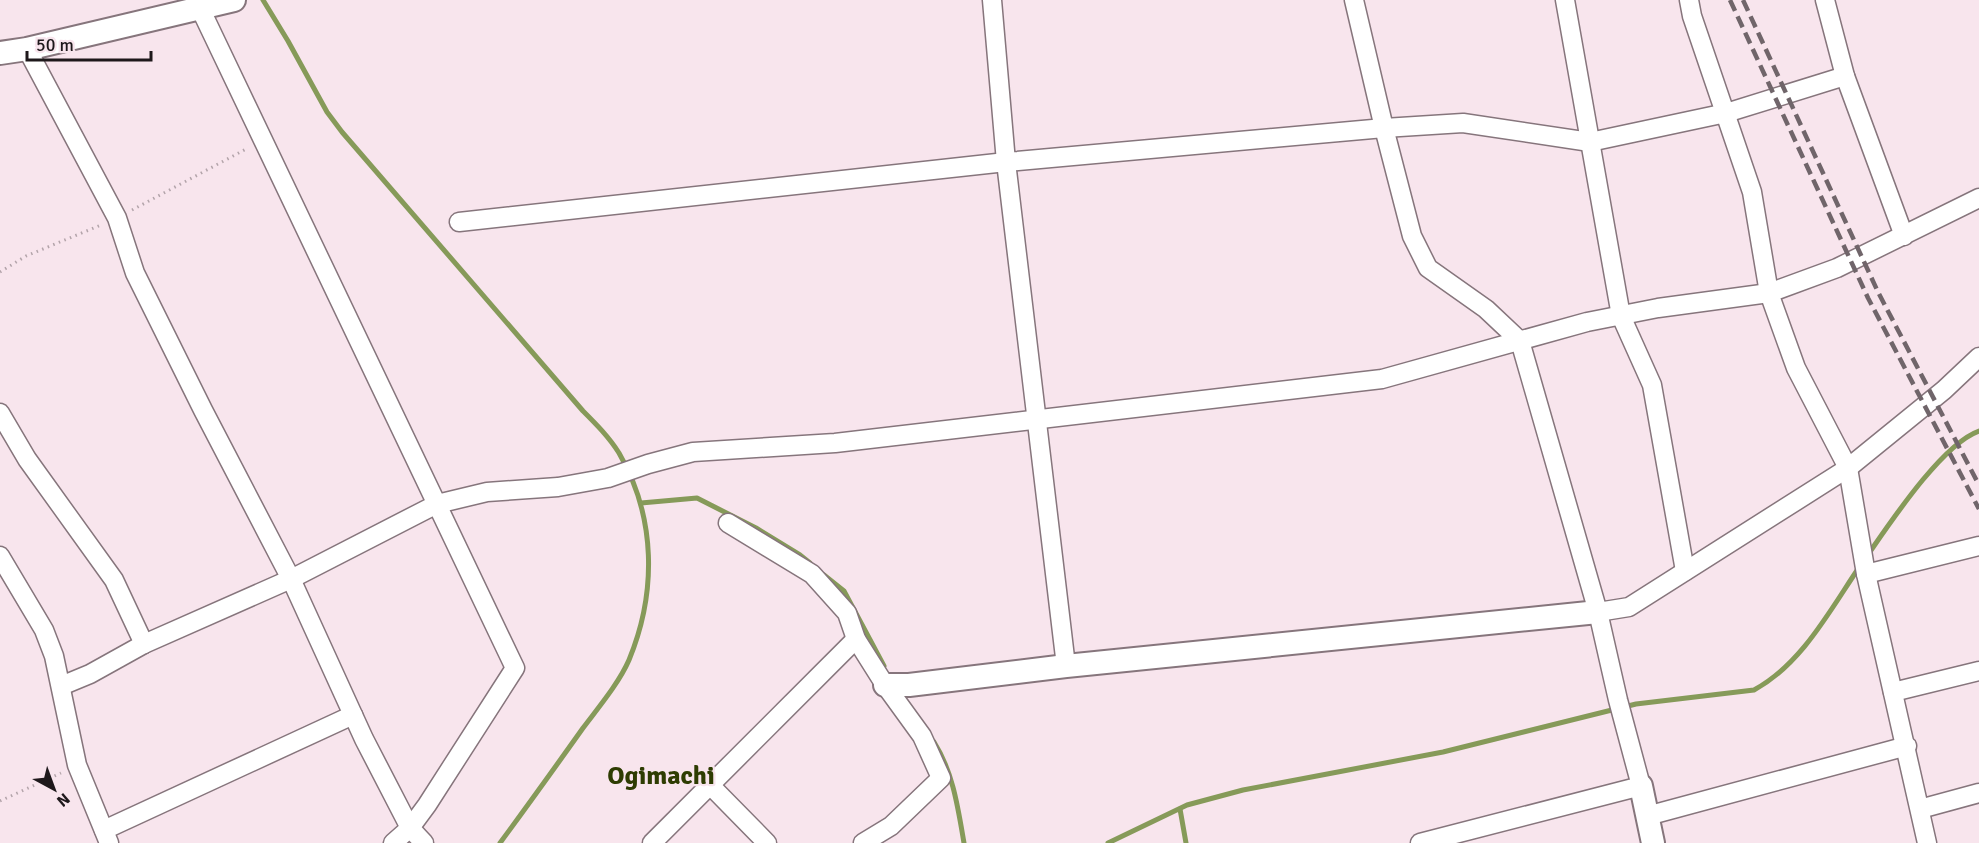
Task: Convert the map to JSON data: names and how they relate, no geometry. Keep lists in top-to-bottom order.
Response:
{
  "districts": ["Ogimachi"],
  "scale_bar": "50 m",
  "north": "bottom right"
}
